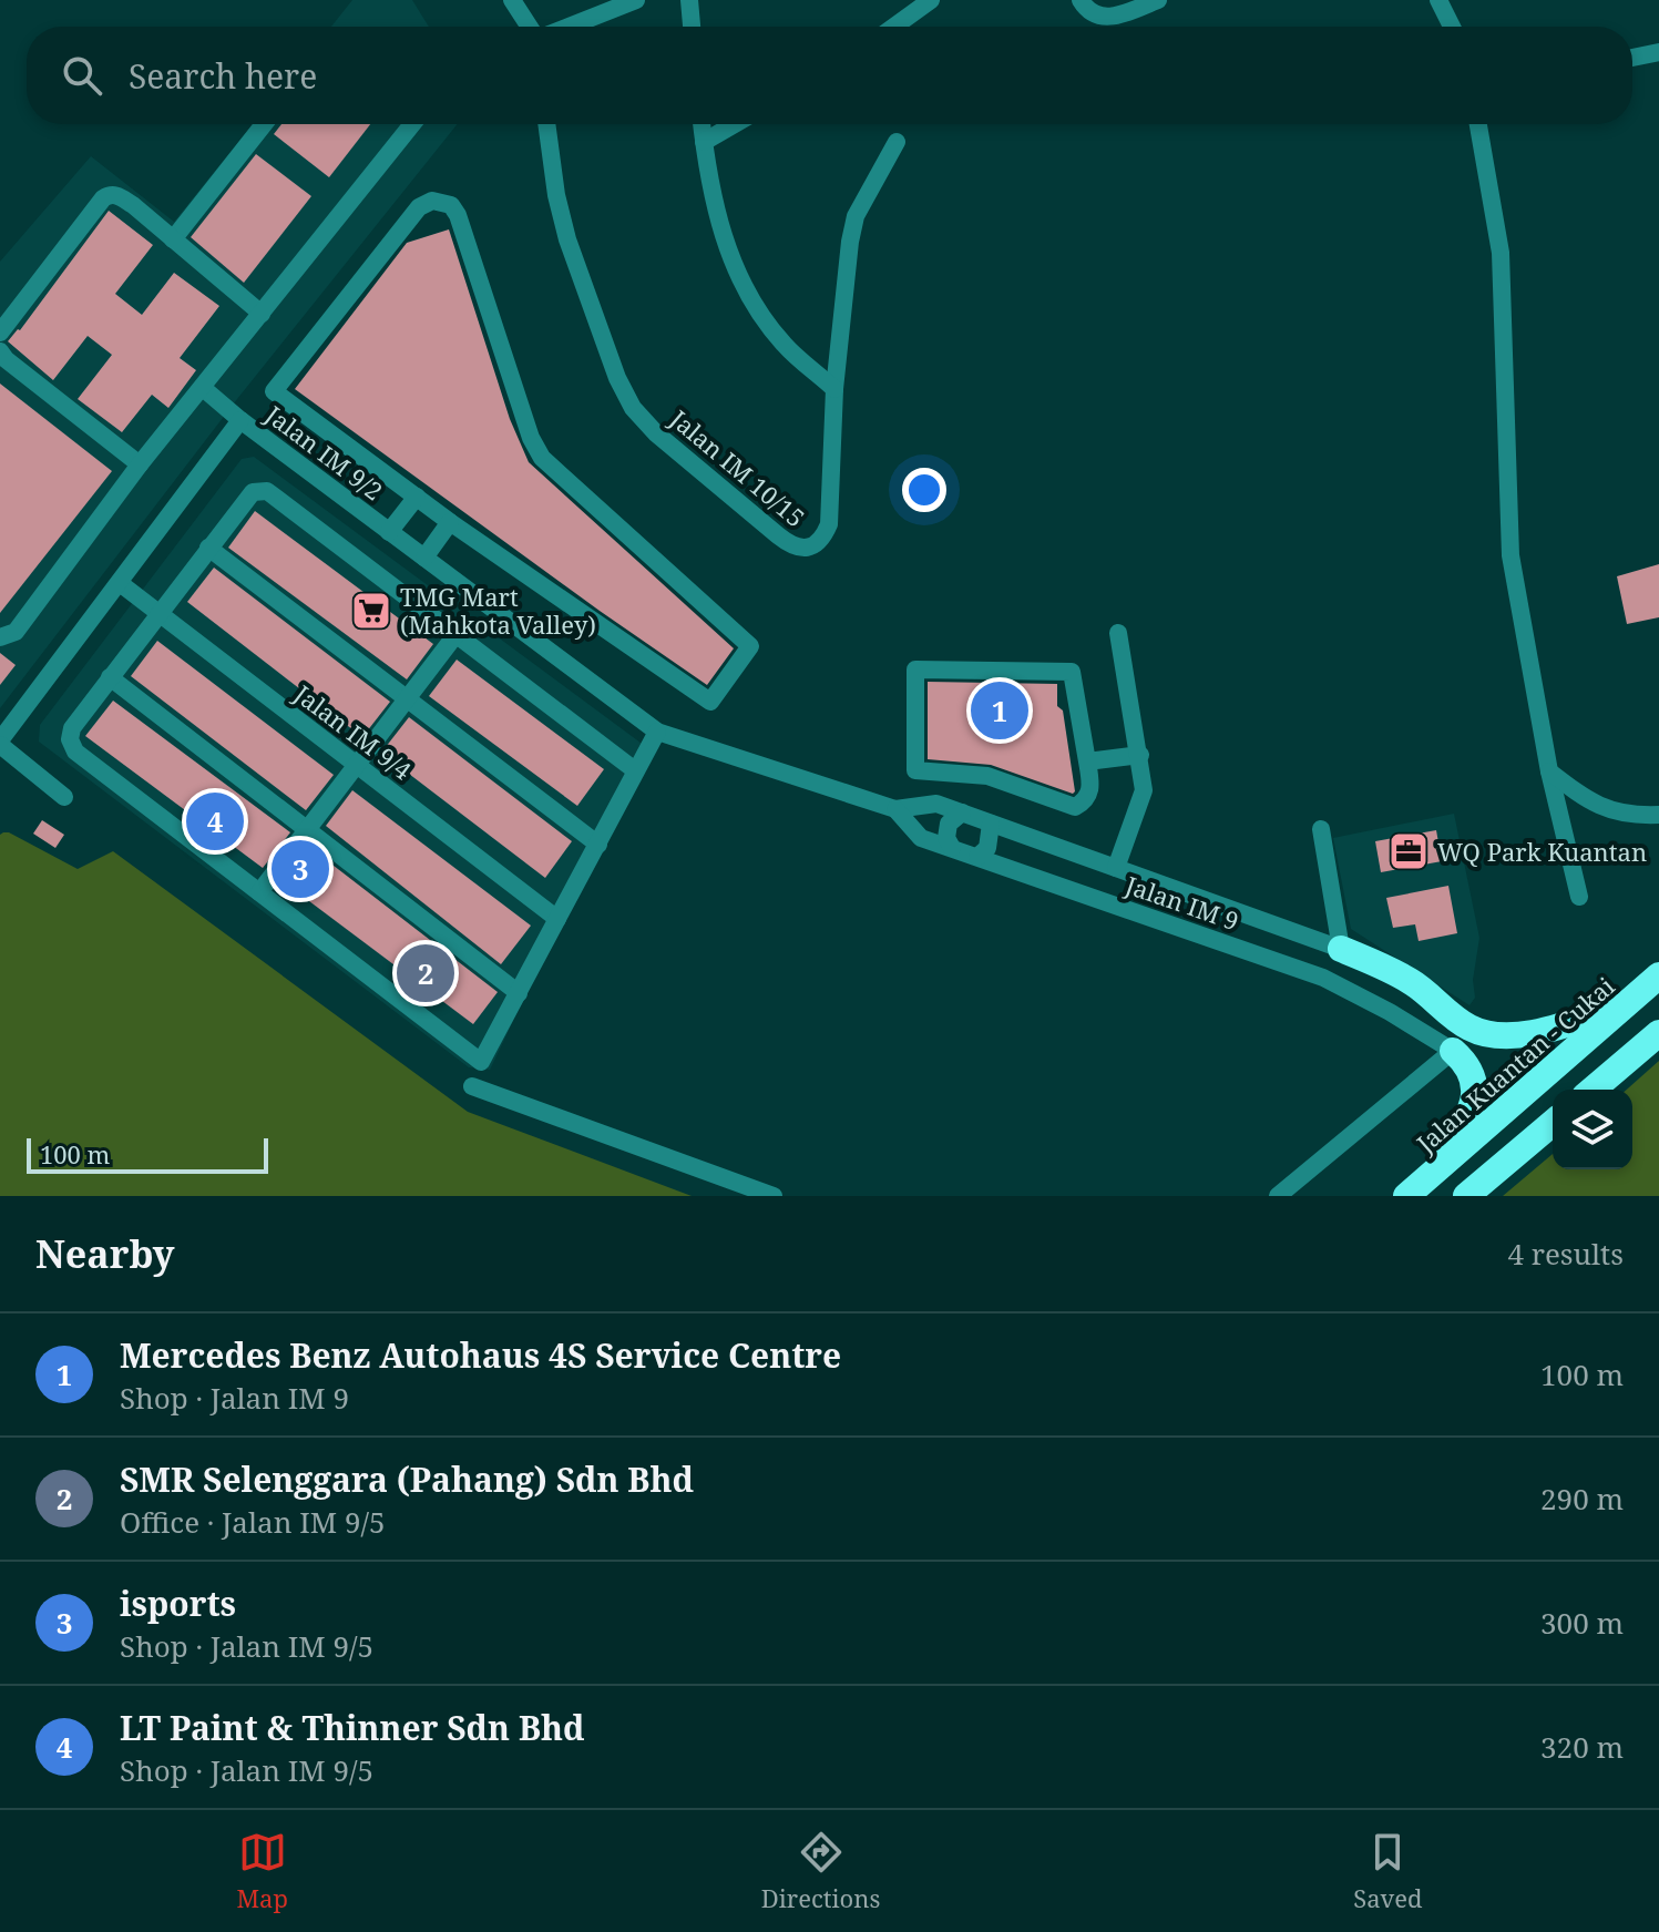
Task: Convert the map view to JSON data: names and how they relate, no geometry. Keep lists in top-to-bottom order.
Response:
{
  "streets": {
    "highway": ["Jalan Kuantan - Cukai"],
    "street": [
      "Jalan IM 9/2",
      "Jalan IM 10/15",
      "Jalan IM 9/4",
      "Jalan IM 9"
    ]
  },
  "crossings": [
    ["Jalan IM 9/2", "Jalan IM 9/4"],
    ["Jalan IM 9/2", "Jalan IM 9"]
  ],
  "places": {
    "supermarket": ["TMG Mart (Mahkota Valley)"],
    "office": ["WQ Park Kuantan"]
  },
  "scale_bar": "100 m",
  "page": {
    "search": "Search here",
    "pins": [
      "1",
      "4",
      "3",
      "2"
    ],
    "scale": "100 m",
    "heading": ["Nearby", "4 results"],
    "list": [
      {
        "mark": "1",
        "name": "Mercedes Benz Autohaus 4S Service Centre",
        "note": "Shop · Jalan IM 9",
        "value": "100 m"
      },
      {
        "mark": "2",
        "name": "SMR Selenggara (Pahang) Sdn Bhd",
        "note": "Office · Jalan IM 9/5",
        "value": "290 m"
      },
      {
        "mark": "3",
        "name": "isports",
        "note": "Shop · Jalan IM 9/5",
        "value": "300 m"
      },
      {
        "mark": "4",
        "name": "LT Paint & Thinner Sdn Bhd",
        "note": "Shop · Jalan IM 9/5",
        "value": "320 m"
      }
    ],
    "nav": ["Map", "Directions", "Saved"]
  }
}
